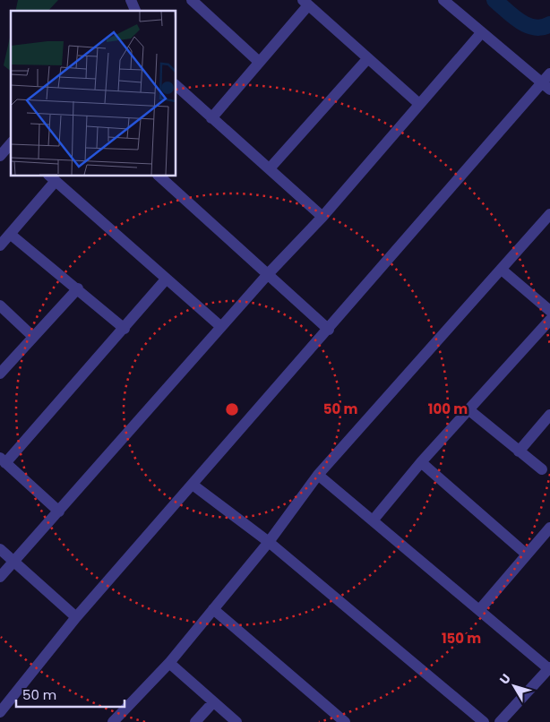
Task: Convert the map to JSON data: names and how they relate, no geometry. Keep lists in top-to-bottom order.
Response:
{
  "scale_bar": "50 m",
  "north": "top left",
  "rings": ["50 m", "100 m", "150 m"]
}
